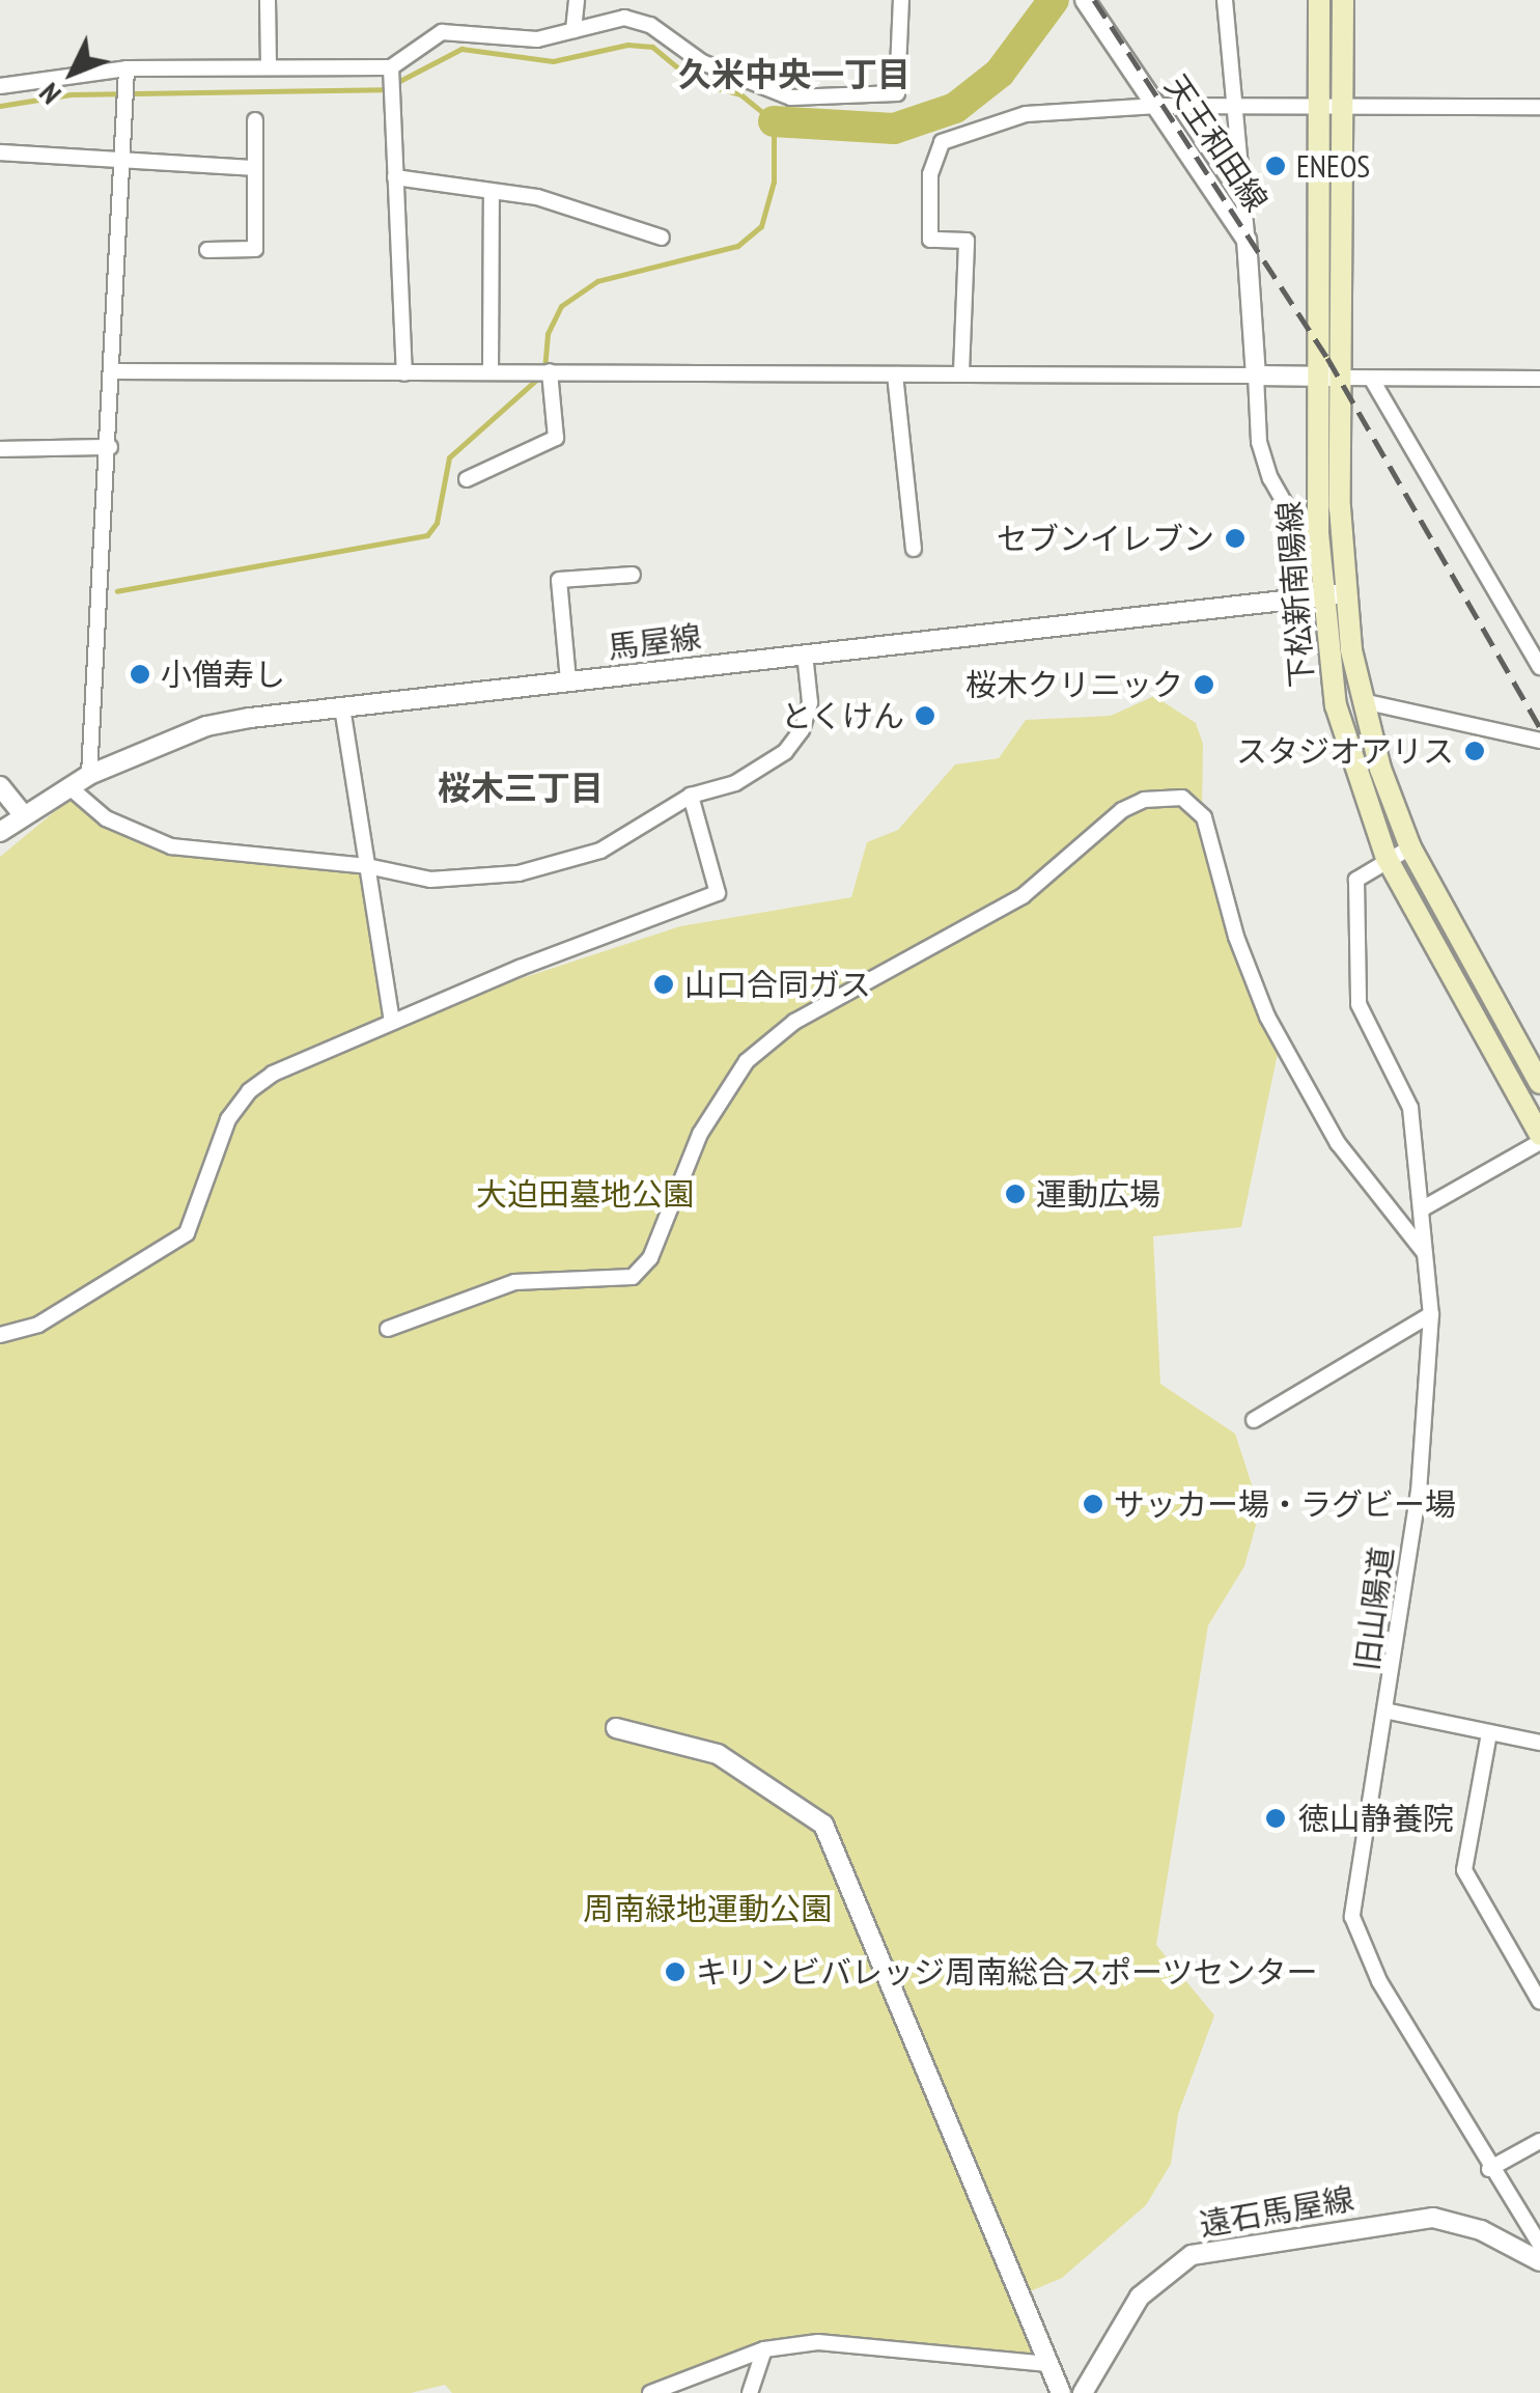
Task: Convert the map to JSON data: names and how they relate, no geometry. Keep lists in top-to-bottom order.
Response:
{
  "streets": {
    "main road": ["下松新南陽線"],
    "street": [
      "天王和田線",
      "馬屋線",
      "旧山陽道",
      "遠石馬屋線"
    ]
  },
  "crossings": [
    ["下松新南陽線", "馬屋線"],
    ["下松新南陽線", "旧山陽道"]
  ],
  "districts": ["久米中央一丁目", "桜木三丁目"],
  "parks": ["大迫田墓地公園", "周南緑地運動公園"],
  "places": [
    "ENEOS",
    "セブンイレブン",
    "小僧寿し",
    "桜木クリニック",
    "とくけん",
    "スタジオアリス",
    "山口合同ガス",
    "運動広場",
    "サッカー場・ラグビー場",
    "徳山静養院",
    "キリンビバレッジ周南総合スポーツセンター"
  ],
  "north": "bottom left"
}
